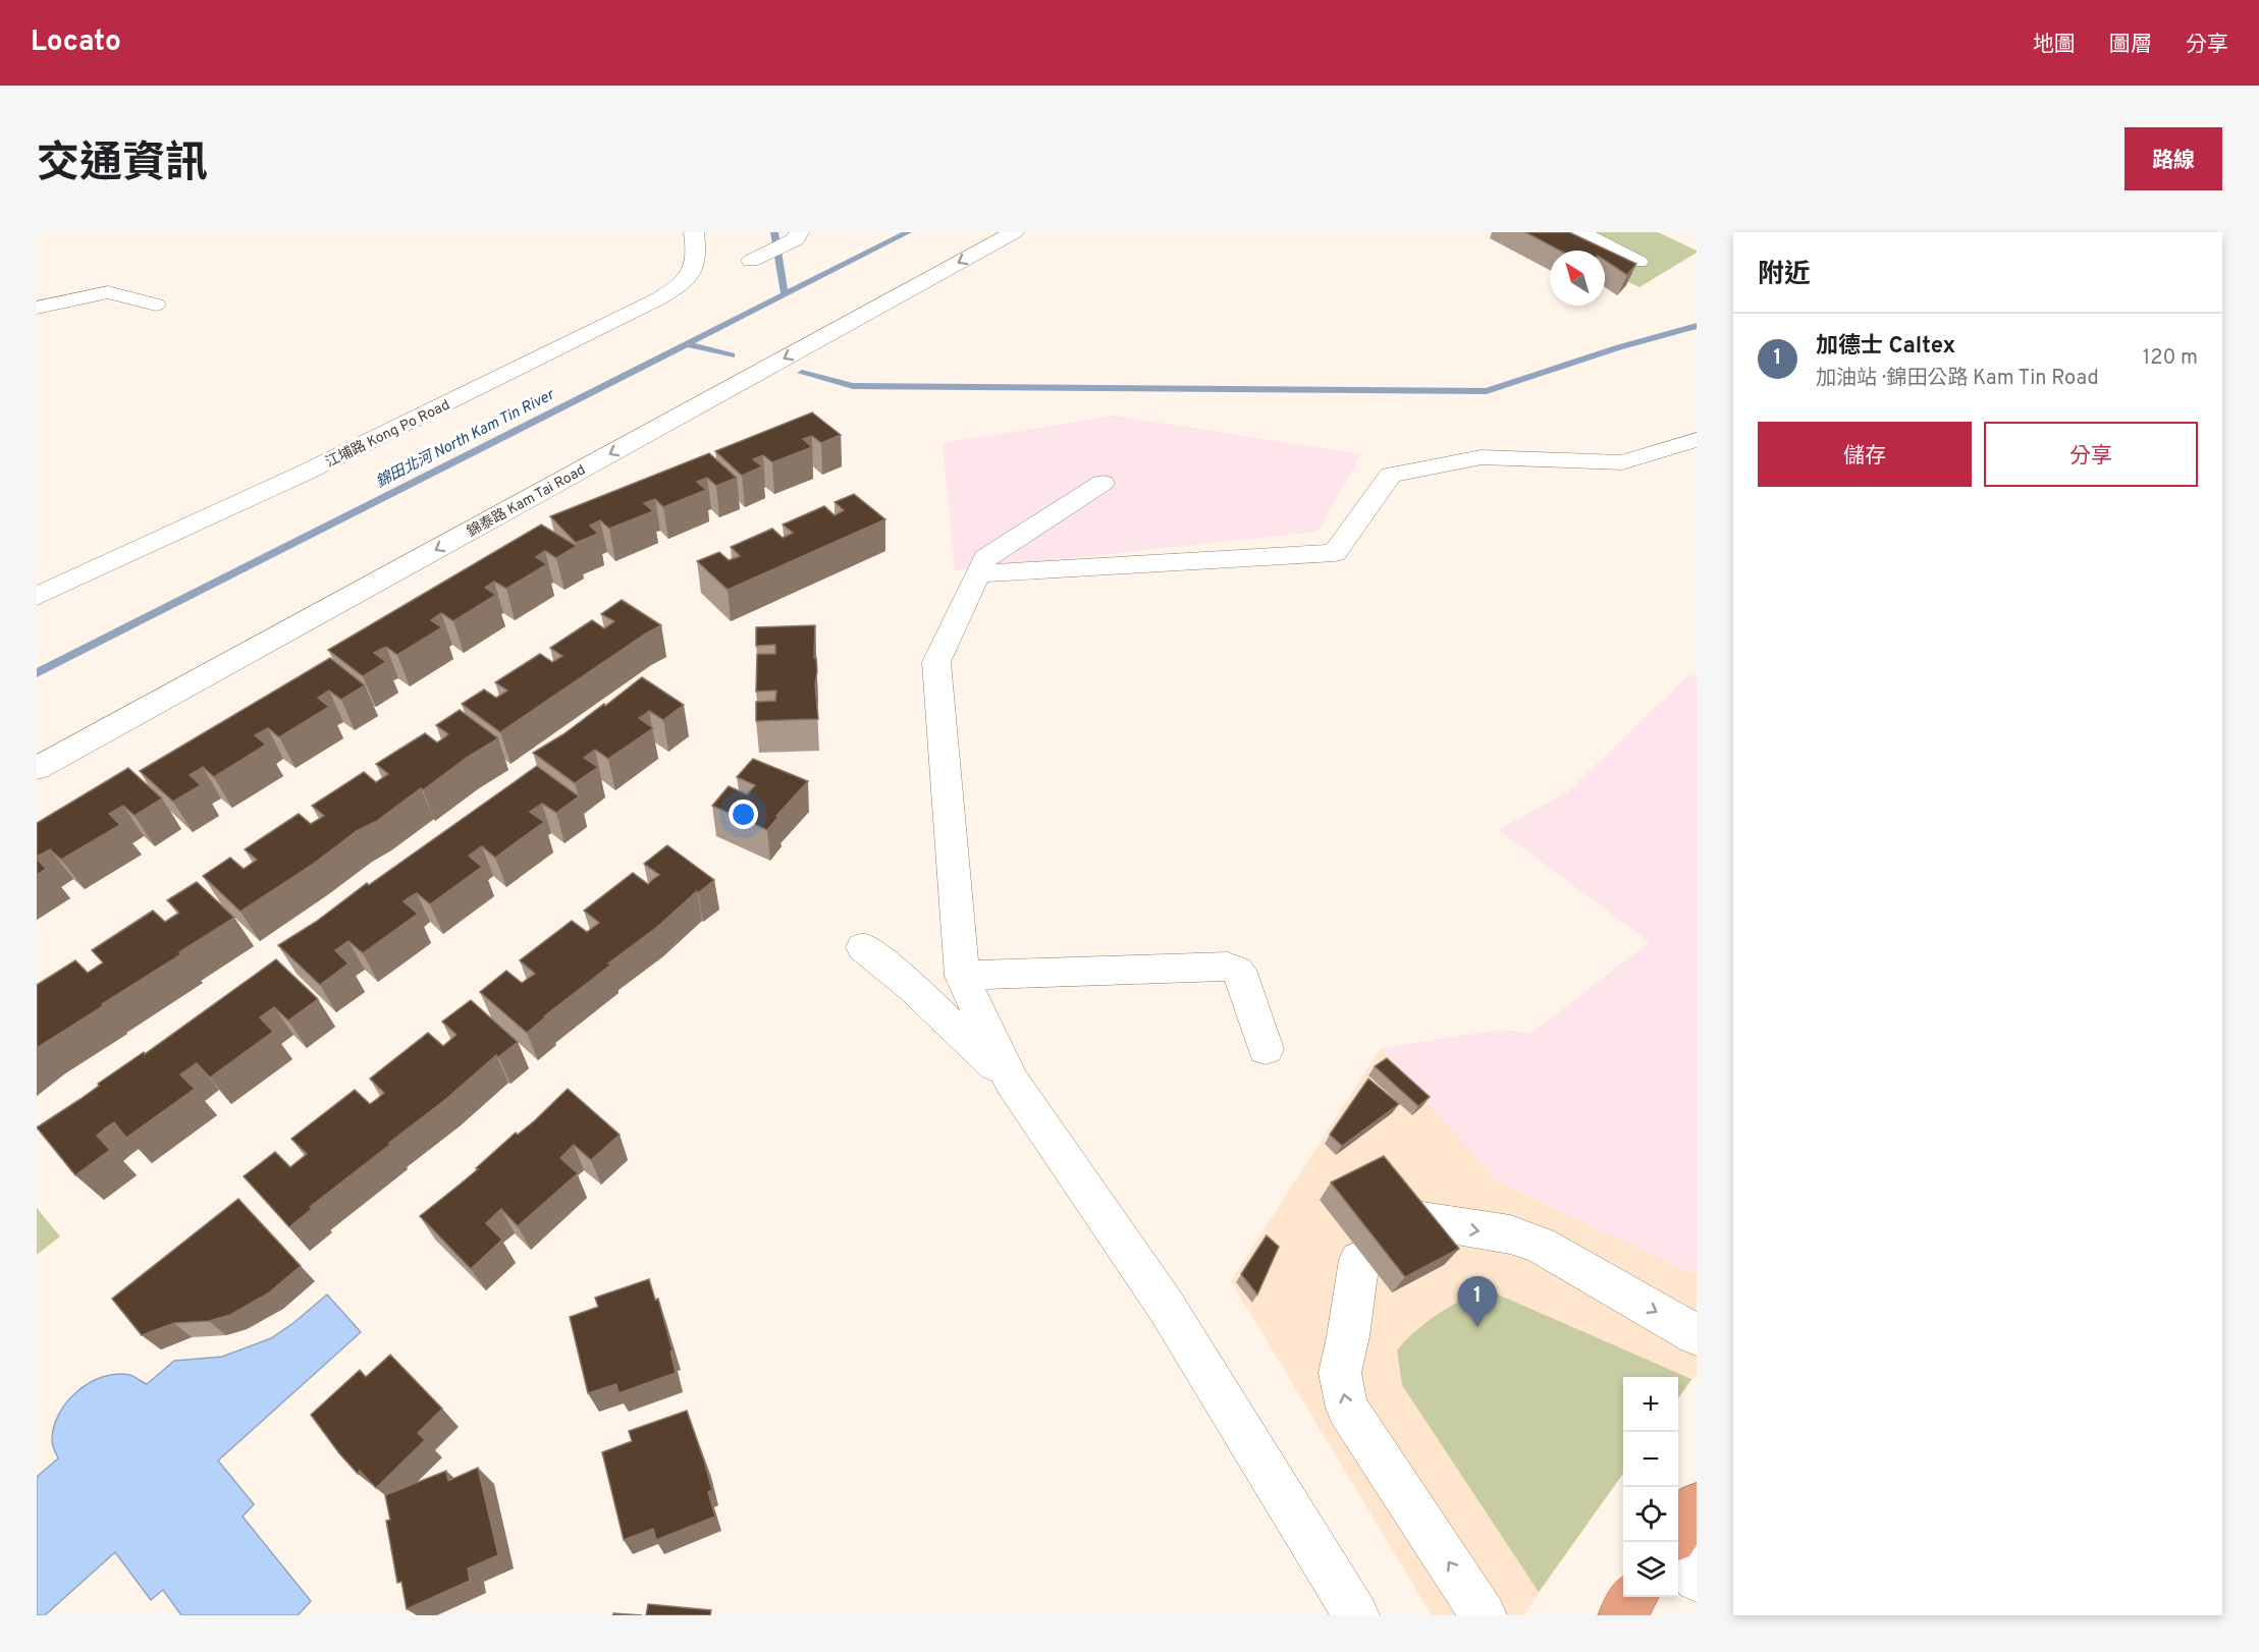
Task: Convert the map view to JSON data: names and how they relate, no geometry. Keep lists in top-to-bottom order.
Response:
{
  "streets": {
    "street": ["江埔路 Kong Po Road", "錦泰路 Kam Tai Road"]
  },
  "one_way": ["錦泰路 Kam Tai Road"],
  "water": ["錦田北河 North Kam Tin River"],
  "north": "top left",
  "page": {
    "header": "Locato",
    "nav": ["地圖", "圖層", "分享"],
    "title": "交通資訊",
    "buttons": [
      "路線",
      ["儲存", "分享"]
    ],
    "heading": "附近",
    "list": [
      {
        "mark": "1",
        "name": "加德士 Caltex",
        "note": "加油站 · 錦田公路 Kam Tin Road",
        "value": "120 m"
      }
    ],
    "pins": "1",
    "map_buttons": ["+", "−"]
  }
}
